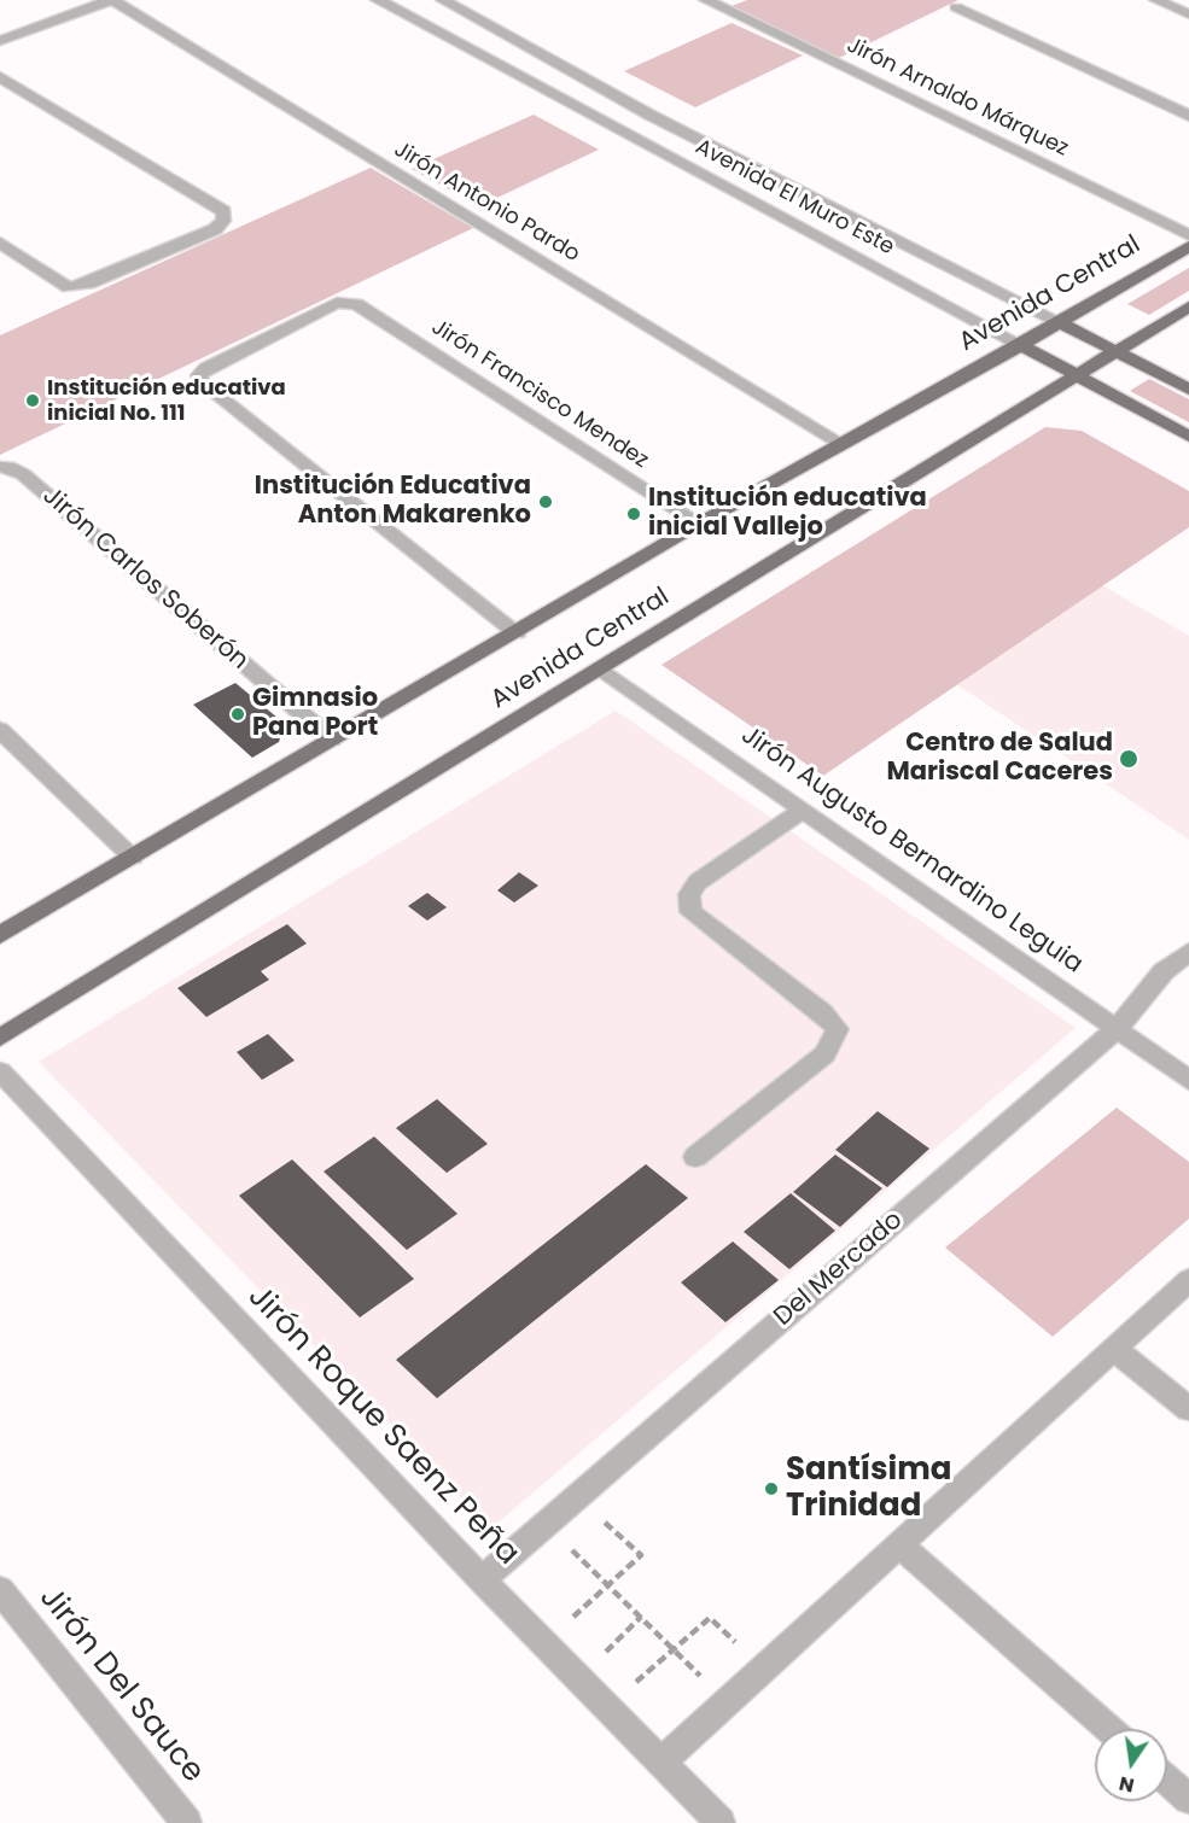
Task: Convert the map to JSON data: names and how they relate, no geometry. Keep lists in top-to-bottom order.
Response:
{
  "streets": {
    "main road": ["Avenida El Muro Este", "Avenida Central"],
    "street": [
      "Jirón Arnaldo Márquez",
      "Jirón Antonio Pardo",
      "Jirón Francisco Mendez",
      "Jirón Carlos Soberón",
      "Jirón Augusto Bernardino Leguia",
      "Del Mercado",
      "Jirón Roque Saenz Peña",
      "Jirón Del Sauce"
    ]
  },
  "crossings": [
    ["Avenida El Muro Este", "Avenida Central"],
    ["Jirón Antonio Pardo", "Avenida Central"],
    ["Avenida Central", "Jirón Francisco Mendez"],
    ["Avenida Central", "Jirón Carlos Soberón"],
    ["Avenida Central", "Jirón Augusto Bernardino Leguia"],
    ["Jirón Augusto Bernardino Leguia", "Del Mercado"],
    ["Del Mercado", "Jirón Roque Saenz Peña"]
  ],
  "places": [
    "Institución educativa inicial No. 111",
    "Institución Educativa Anton Makarenko",
    "Institución educativa inicial Vallejo",
    "Gimnasio Pana Port",
    "Centro de Salud Mariscal Caceres",
    "Santísima Trinidad"
  ],
  "north": "bottom"
}
